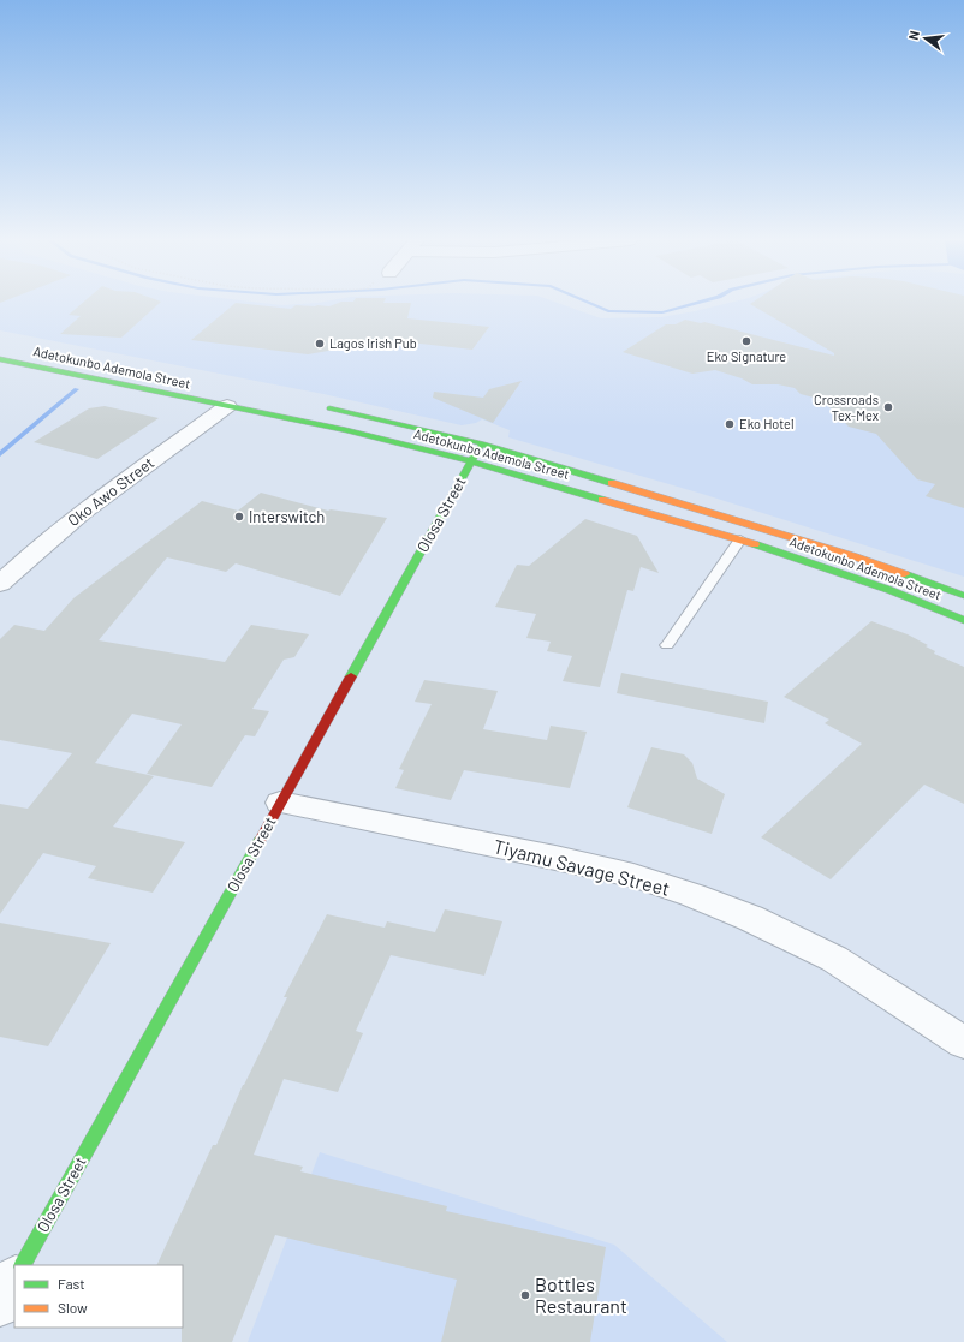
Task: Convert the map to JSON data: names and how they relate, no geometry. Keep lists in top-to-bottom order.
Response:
{
  "streets": {
    "main road": ["Adetokunbo Ademola Street", "Olosa Street"],
    "street": ["Oko Awo Street", "Tiyamu Savage Street"]
  },
  "crossings": [
    ["Adetokunbo Ademola Street", "Oko Awo Street"],
    ["Adetokunbo Ademola Street", "Olosa Street"],
    ["Olosa Street", "Tiyamu Savage Street"]
  ],
  "places": [
    "Eko Signature",
    "Lagos Irish Pub",
    "Crossroads Tex-Mex",
    "Eko Hotel",
    "Interswitch",
    "Bottles Restaurant"
  ],
  "legend": ["Fast", "Slow"],
  "north": "left"
}
